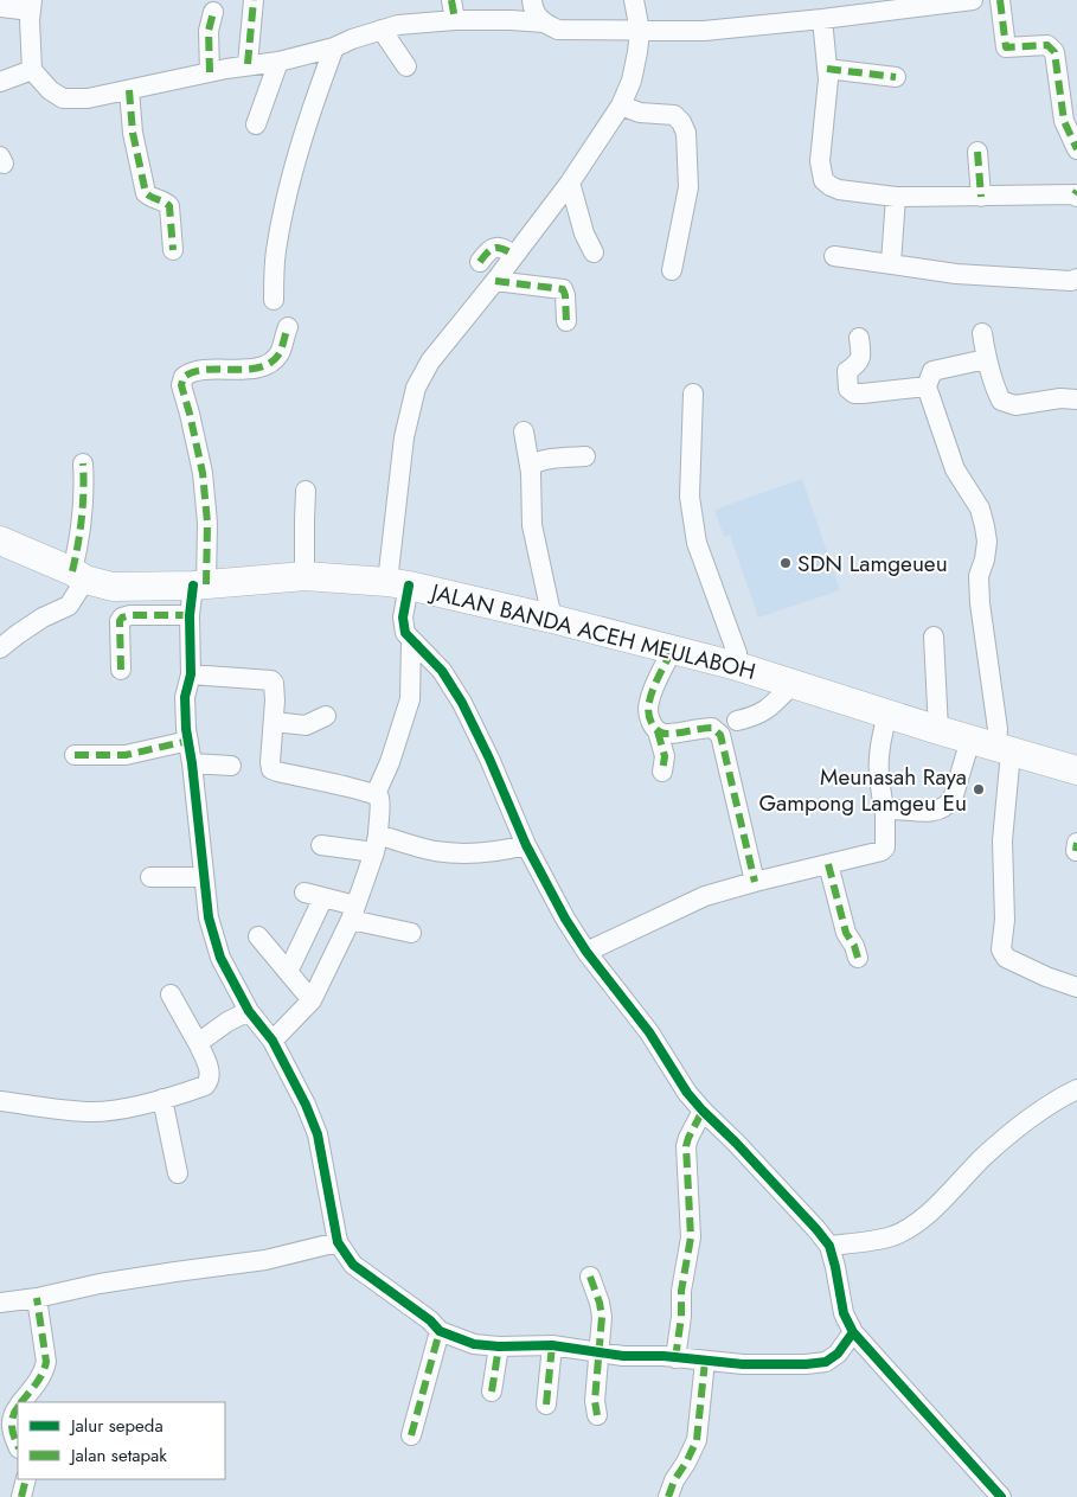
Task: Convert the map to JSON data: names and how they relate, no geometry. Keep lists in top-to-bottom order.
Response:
{
  "streets": {
    "highway": ["JALAN BANDA ACEH MEULABOH"]
  },
  "places": ["SDN Lamgeueu", "Meunasah Raya Gampong Lamgeu Eu"],
  "legend": ["Jalur sepeda", "Jalan setapak"]
}
